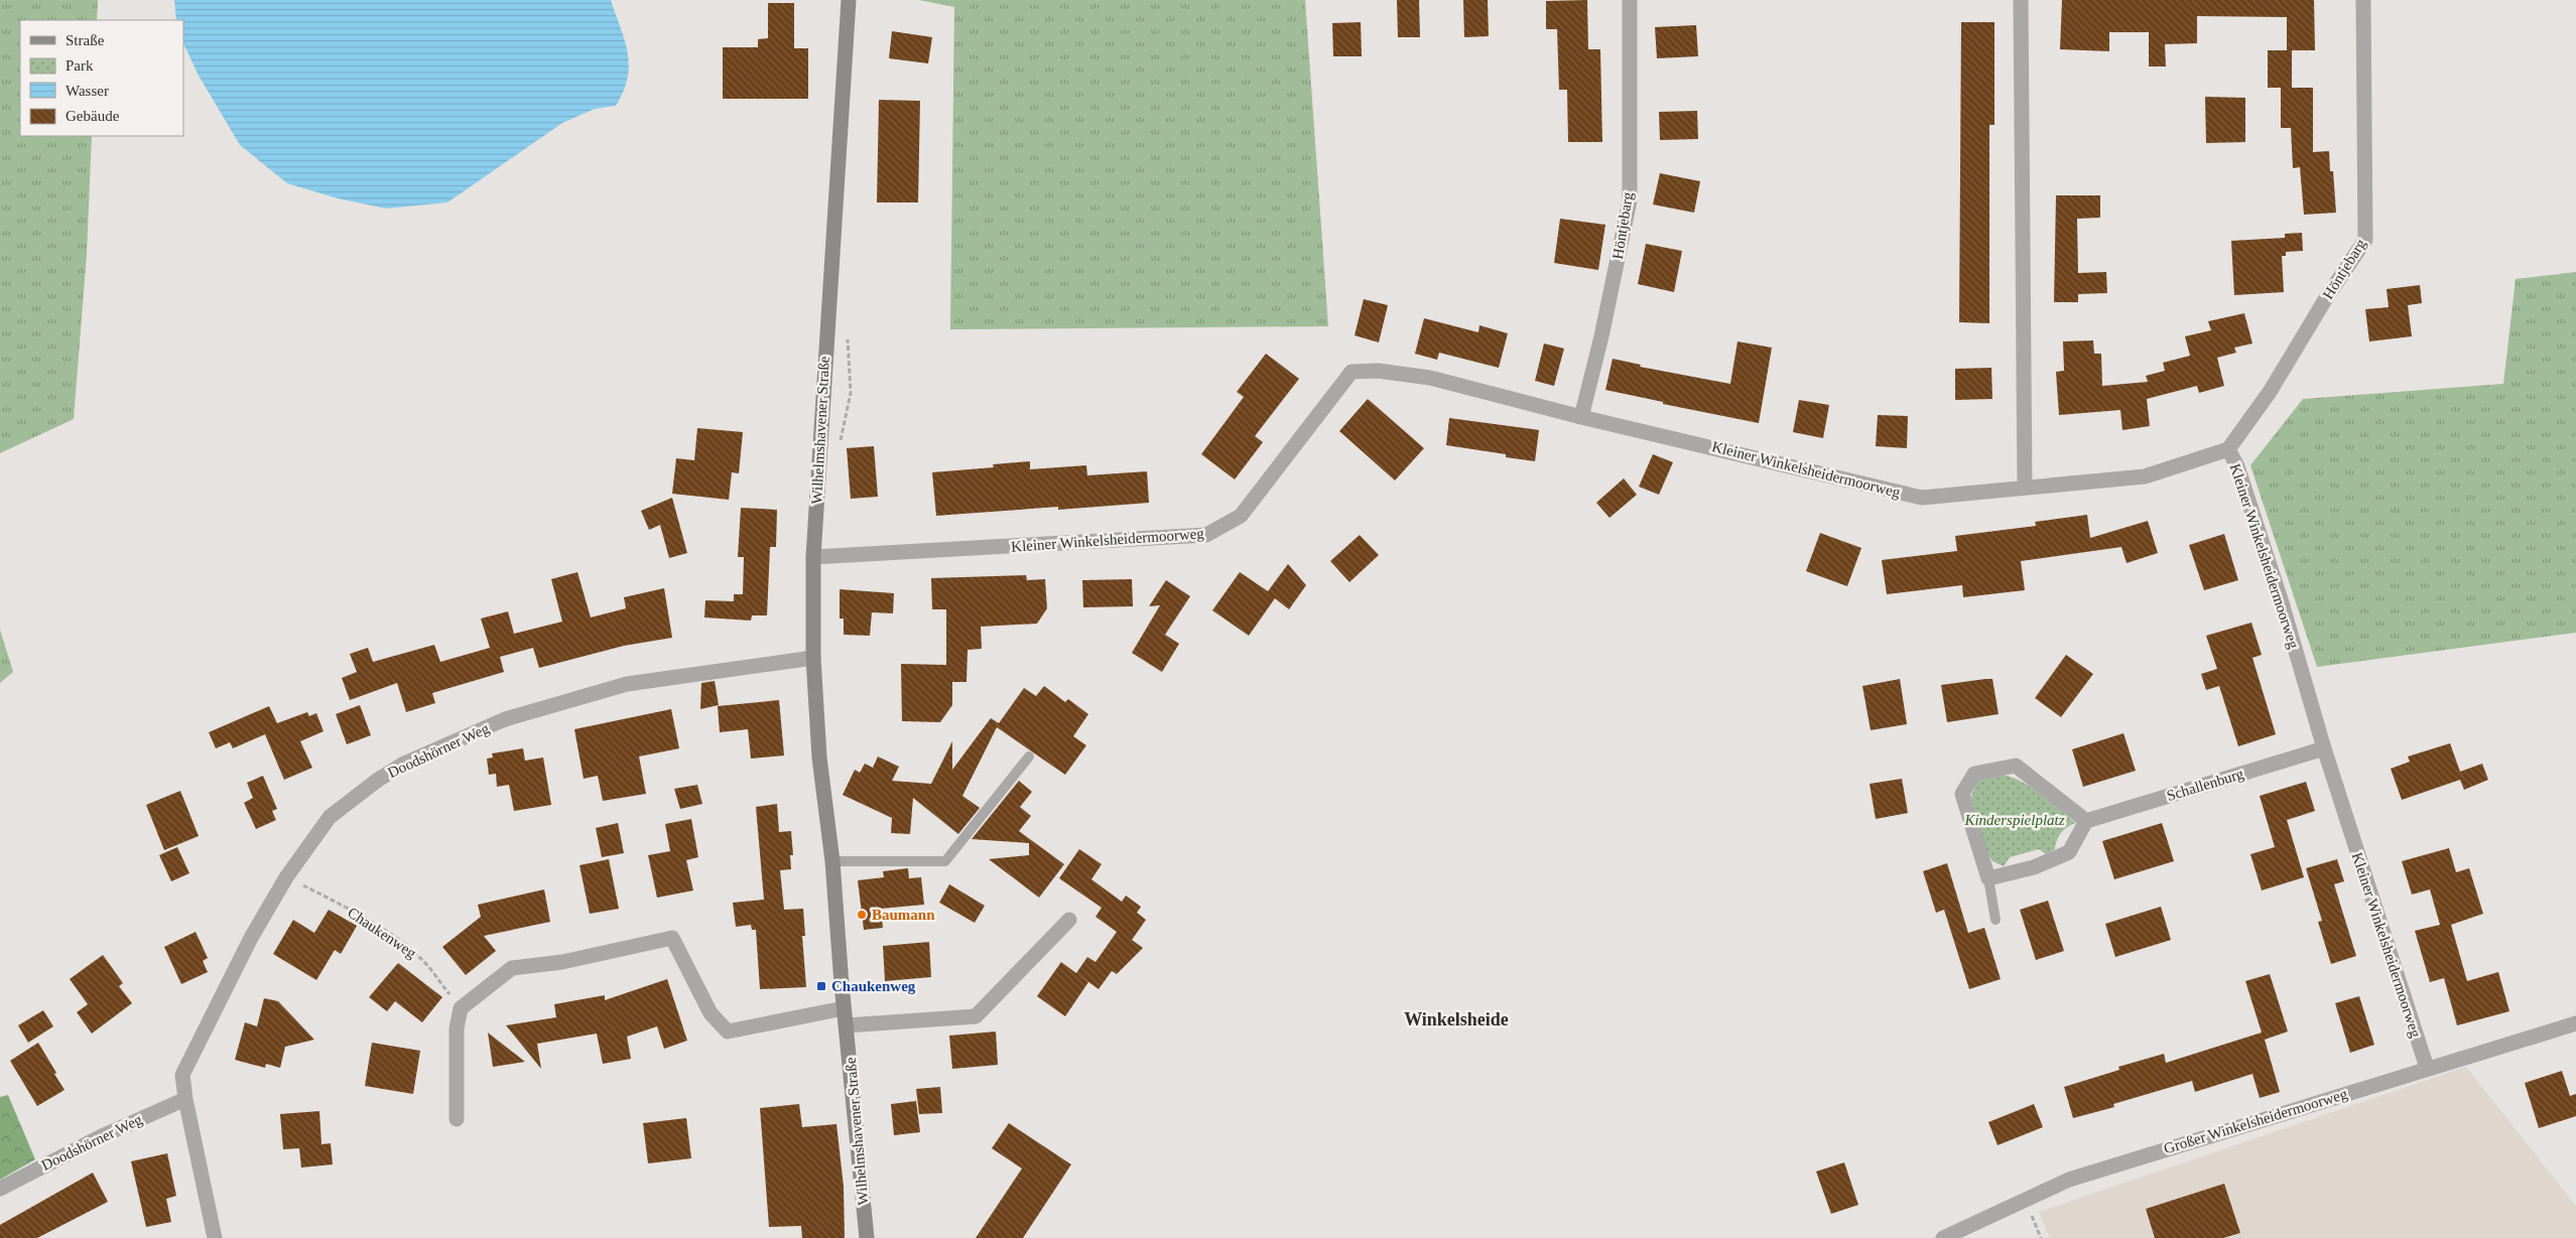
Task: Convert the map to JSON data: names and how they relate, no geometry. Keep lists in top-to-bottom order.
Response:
{
  "streets": {
    "street": [
      "Höntjebarg",
      "Wilhelmshavener Straße",
      "Kleiner Winkelsheidermoorweg",
      "Doodshörner Weg",
      "Schallenburg",
      "Großer Winkelsheidermoorweg"
    ],
    "path": ["Chaukenweg"]
  },
  "crossings": [
    ["Höntjebarg", "Kleiner Winkelsheidermoorweg"],
    ["Wilhelmshavener Straße", "Kleiner Winkelsheidermoorweg"],
    ["Wilhelmshavener Straße", "Doodshörner Weg"],
    ["Kleiner Winkelsheidermoorweg", "Schallenburg"],
    ["Kleiner Winkelsheidermoorweg", "Großer Winkelsheidermoorweg"],
    ["Doodshörner Weg", "Chaukenweg"]
  ],
  "districts": ["Winkelsheide"],
  "parks": ["Kinderspielplatz"],
  "places": {
    "other": ["Baumann"],
    "transit": ["Chaukenweg"]
  },
  "legend": [
    "Straße",
    "Park",
    "Wasser",
    "Gebäude"
  ]
}
